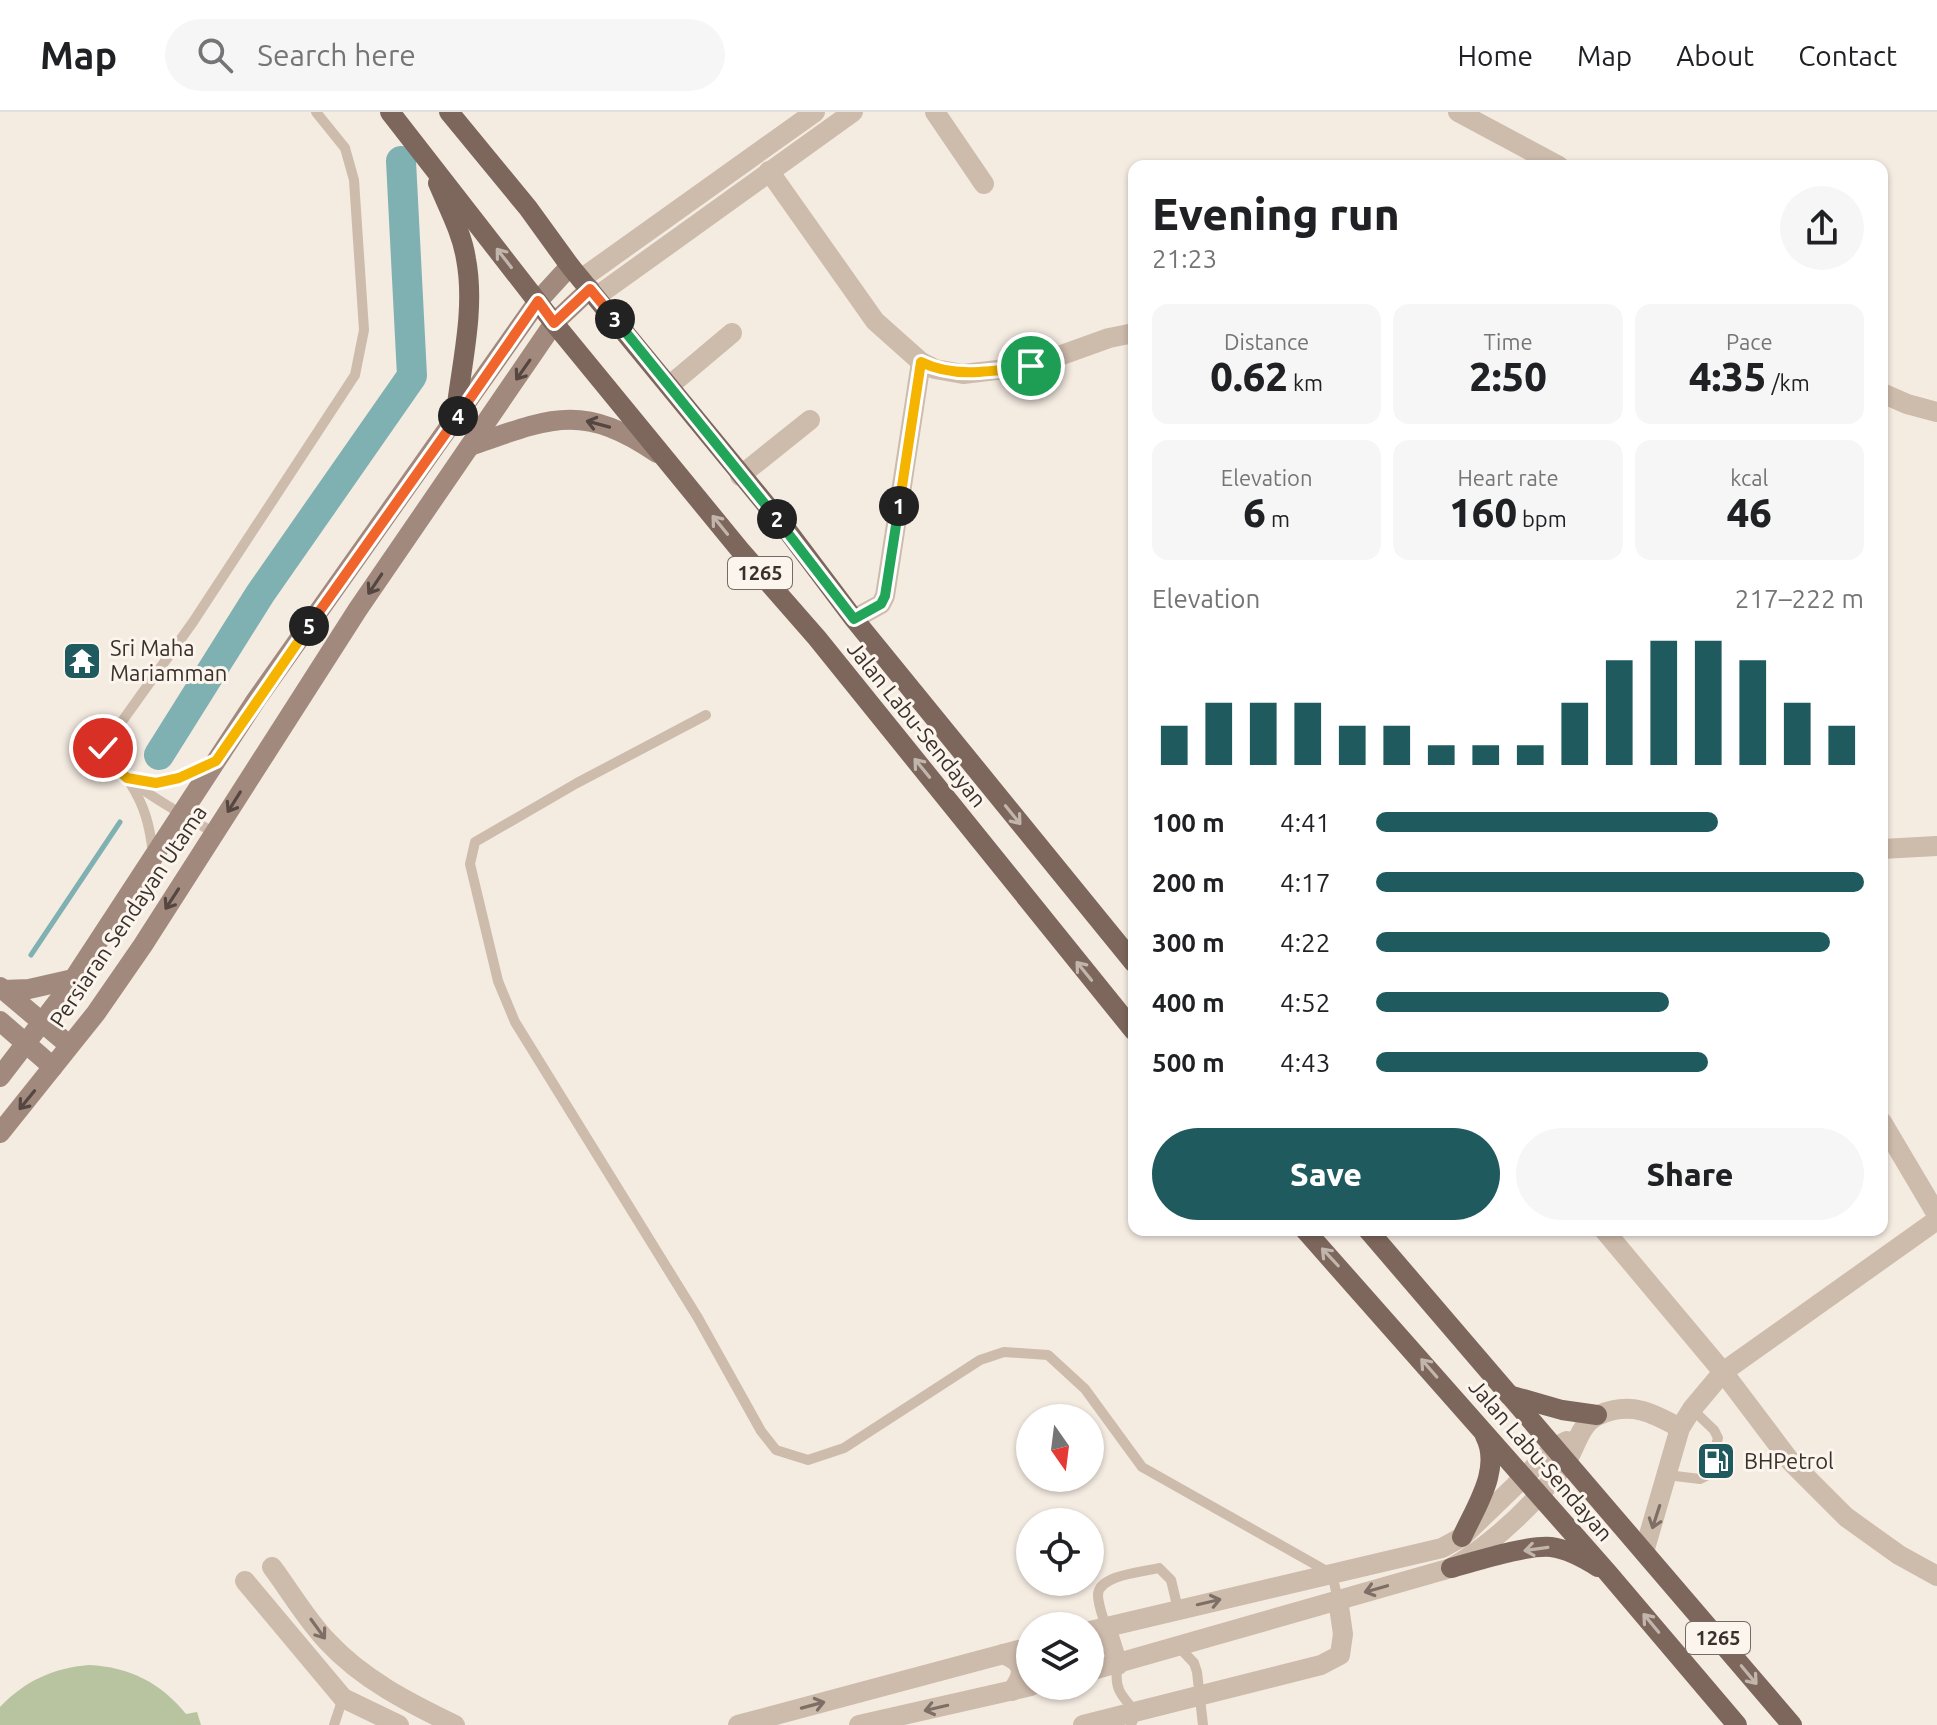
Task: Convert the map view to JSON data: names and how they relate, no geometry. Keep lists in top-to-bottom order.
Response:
{
  "streets": {
    "main road": ["1265", "Jalan Labu-Sendayan", "Persiaran Sendayan Utama"]
  },
  "crossings": [
    ["Jalan Labu-Sendayan", "Persiaran Sendayan Utama"]
  ],
  "places": {
    "temple": ["Sri Maha Mariamman"],
    "fuel station": ["BHPetrol"]
  },
  "north": "bottom",
  "page": {
    "header": "Map",
    "search": "Search here",
    "nav": [
      "Home",
      "Map",
      "About",
      "Contact"
    ],
    "heading": ["Evening run", "21:23"],
    "stats": [
      ["Distance", "0.62 km"],
      ["Time", "2:50"],
      ["Pace", "4:35 /km"],
      ["Elevation", "6 m"],
      ["Heart rate", "160 bpm"],
      ["kcal", "46"]
    ],
    "pins": [
      "3",
      "4",
      "1",
      "2",
      "5"
    ],
    "chart": ["Elevation", "217–222 m"],
    "list": [
      {
        "name": "100 m",
        "note": "4:41"
      },
      {
        "name": "200 m",
        "note": "4:17"
      },
      {
        "name": "300 m",
        "note": "4:22"
      },
      {
        "name": "400 m",
        "note": "4:52"
      },
      {
        "name": "500 m",
        "note": "4:43"
      }
    ],
    "buttons": ["Save", "Share"]
  }
}
